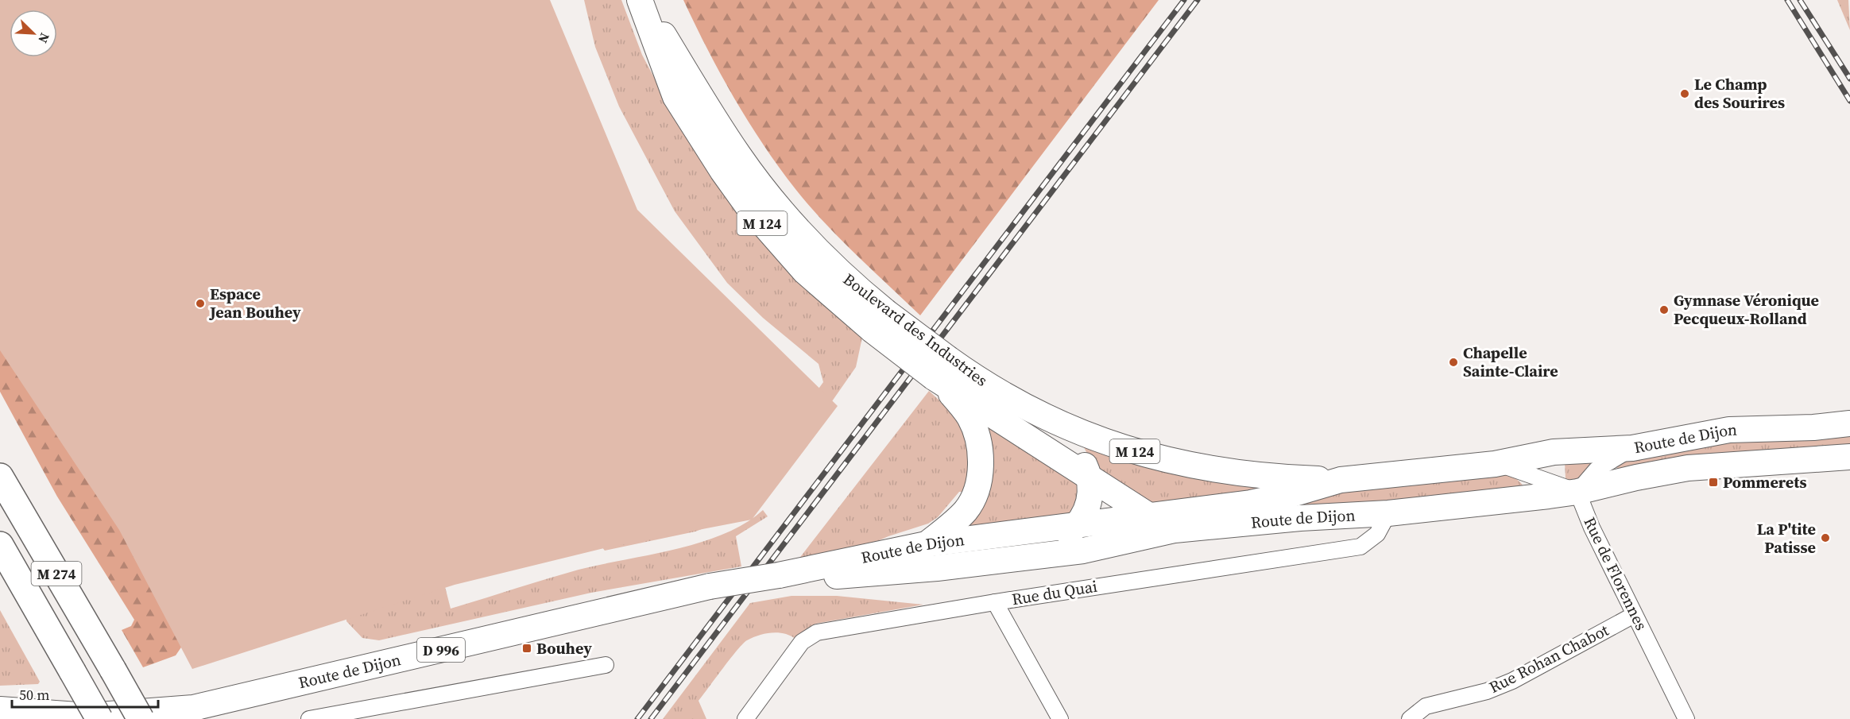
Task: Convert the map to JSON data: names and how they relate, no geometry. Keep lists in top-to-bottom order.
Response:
{
  "streets": {
    "highway": ["M 274"],
    "main road": [
      "M 124",
      "Boulevard des Industries",
      "Route de Dijon",
      "D 996"
    ],
    "street": ["Rue de Florennes", "Rue du Quai", "Rue Rohan Chabot"]
  },
  "crossings": [
    ["Boulevard des Industries", "Route de Dijon"],
    ["Route de Dijon", "Rue de Florennes"],
    ["Route de Dijon", "Rue du Quai"],
    ["Rue de Florennes", "Rue Rohan Chabot"]
  ],
  "places": {
    "other": [
      "Le Champ des Sourires",
      "Espace Jean Bouhey",
      "Gymnase Véronique Pecqueux-Rolland",
      "Chapelle Sainte-Claire",
      "La P'tite Patisse"
    ],
    "transit": ["Pommerets", "Bouhey"]
  },
  "scale_bar": "50 m",
  "north": "bottom right"
}
